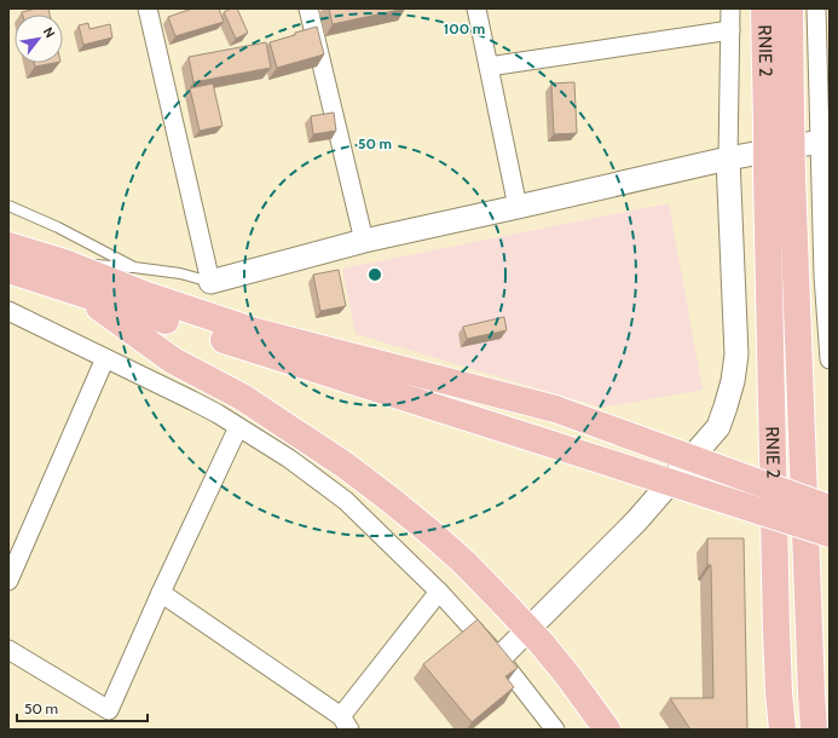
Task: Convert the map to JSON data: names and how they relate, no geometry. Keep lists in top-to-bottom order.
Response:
{
  "streets": {
    "highway": ["RNIE 2"]
  },
  "scale_bar": "50 m",
  "north": "top right",
  "rings": ["100 m", "50 m"]
}
